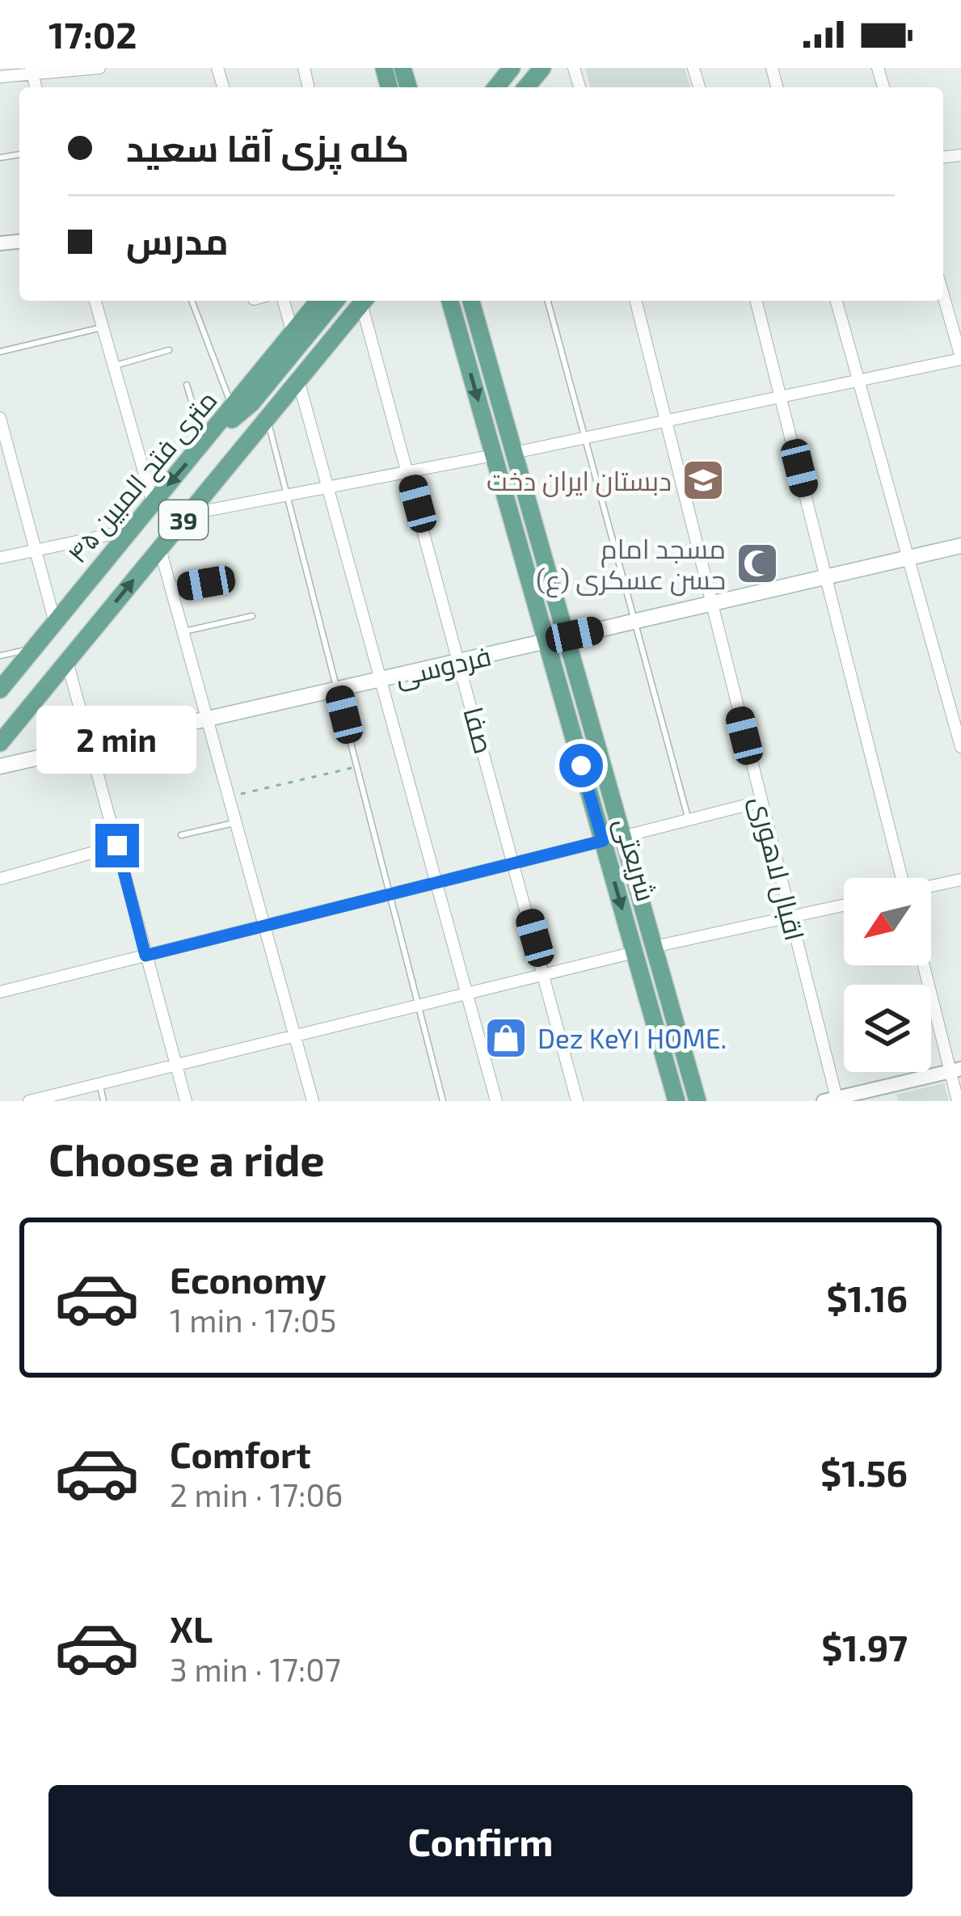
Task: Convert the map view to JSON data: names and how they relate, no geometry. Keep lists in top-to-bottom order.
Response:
{
  "streets": {
    "main road": [
      "۴۵ متری فتح المبین",
      "39",
      "فردوسی",
      "شریعتی"
    ],
    "street": ["صفا", "اقبال لاهوری"]
  },
  "crossings": [
    ["۴۵ متری فتح المبین", "39"],
    ["فردوسی", "صفا"],
    ["فردوسی", "شریعتی"]
  ],
  "places": {
    "school or university": ["دبستان ایران دخت"],
    "mosque": ["مسجد امام حسن عسکری (ع)"],
    "shop": ["Dez KeY۱ HOME."]
  },
  "north": "bottom left",
  "page": {
    "status": "17:02",
    "banner": ["کله پزی آقا سعید", "مدرس"],
    "bubble": "2 min",
    "heading": "Choose a ride",
    "list": [
      {
        "name": "Economy",
        "note": "1 min · 17:05",
        "value": "$1.16"
      },
      {
        "name": "Comfort",
        "note": "2 min · 17:06",
        "value": "$1.56"
      },
      {
        "name": "XL",
        "note": "3 min · 17:07",
        "value": "$1.97"
      }
    ],
    "buttons": "Confirm"
  }
}
